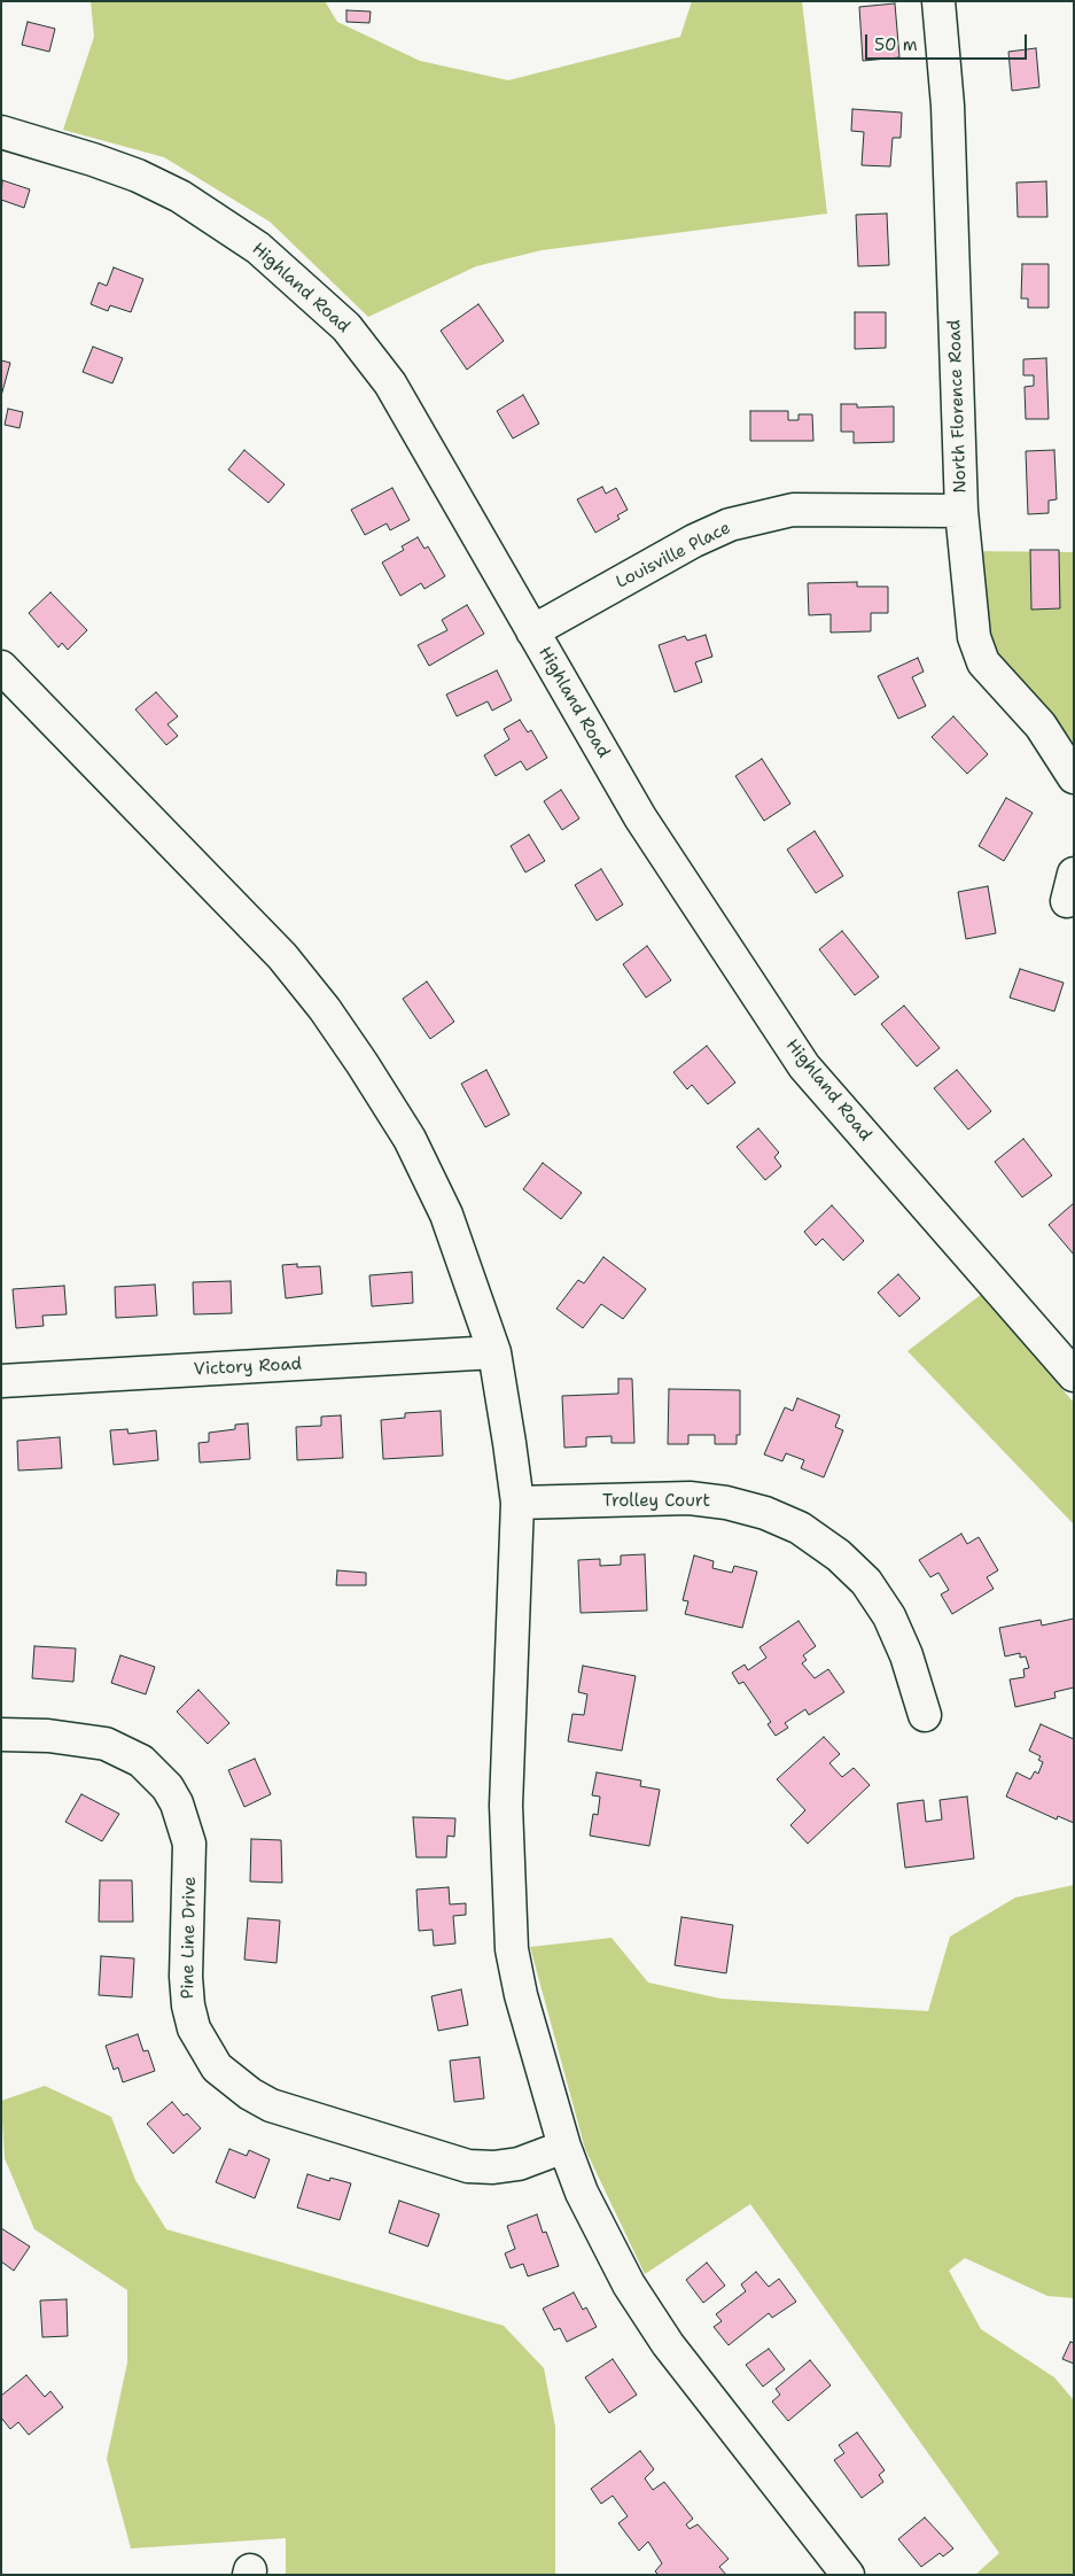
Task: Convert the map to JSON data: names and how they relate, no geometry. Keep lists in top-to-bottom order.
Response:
{
  "streets": {
    "street": [
      "Highland Road",
      "North Florence Road",
      "Louisville Place",
      "Victory Road",
      "Trolley Court",
      "Pine Line Drive"
    ]
  },
  "crossings": [
    ["Highland Road", "Louisville Place"],
    ["North Florence Road", "Louisville Place"]
  ],
  "scale_bar": "50 m"
}
